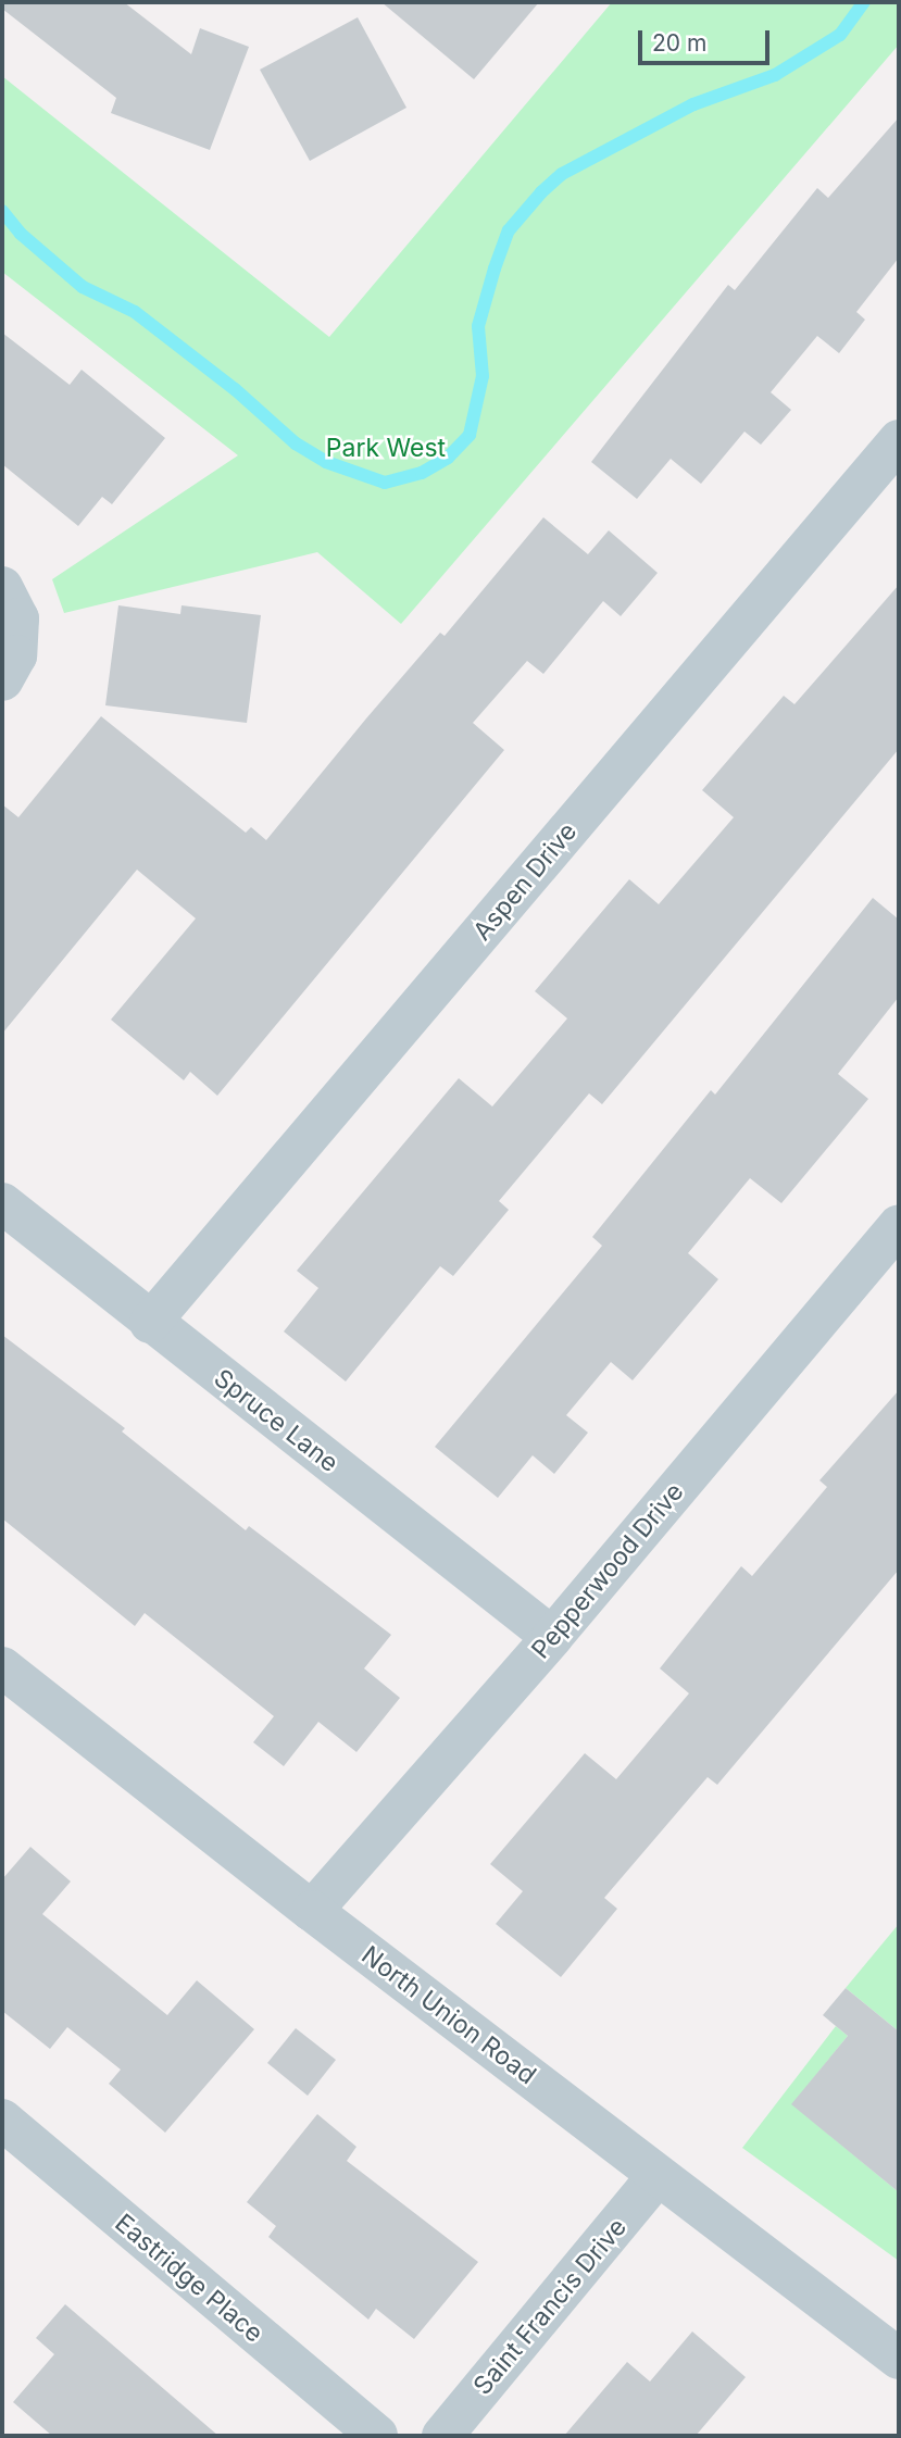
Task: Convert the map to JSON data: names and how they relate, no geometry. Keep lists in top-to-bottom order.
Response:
{
  "streets": {
    "street": [
      "Aspen Drive",
      "Spruce Lane",
      "Pepperwood Drive",
      "North Union Road",
      "Eastridge Place",
      "Saint Francis Drive"
    ]
  },
  "crossings": [
    ["Aspen Drive", "Spruce Lane"],
    ["Spruce Lane", "Pepperwood Drive"],
    ["Pepperwood Drive", "North Union Road"],
    ["North Union Road", "Saint Francis Drive"]
  ],
  "parks": ["Park West"],
  "scale_bar": "20 m"
}
